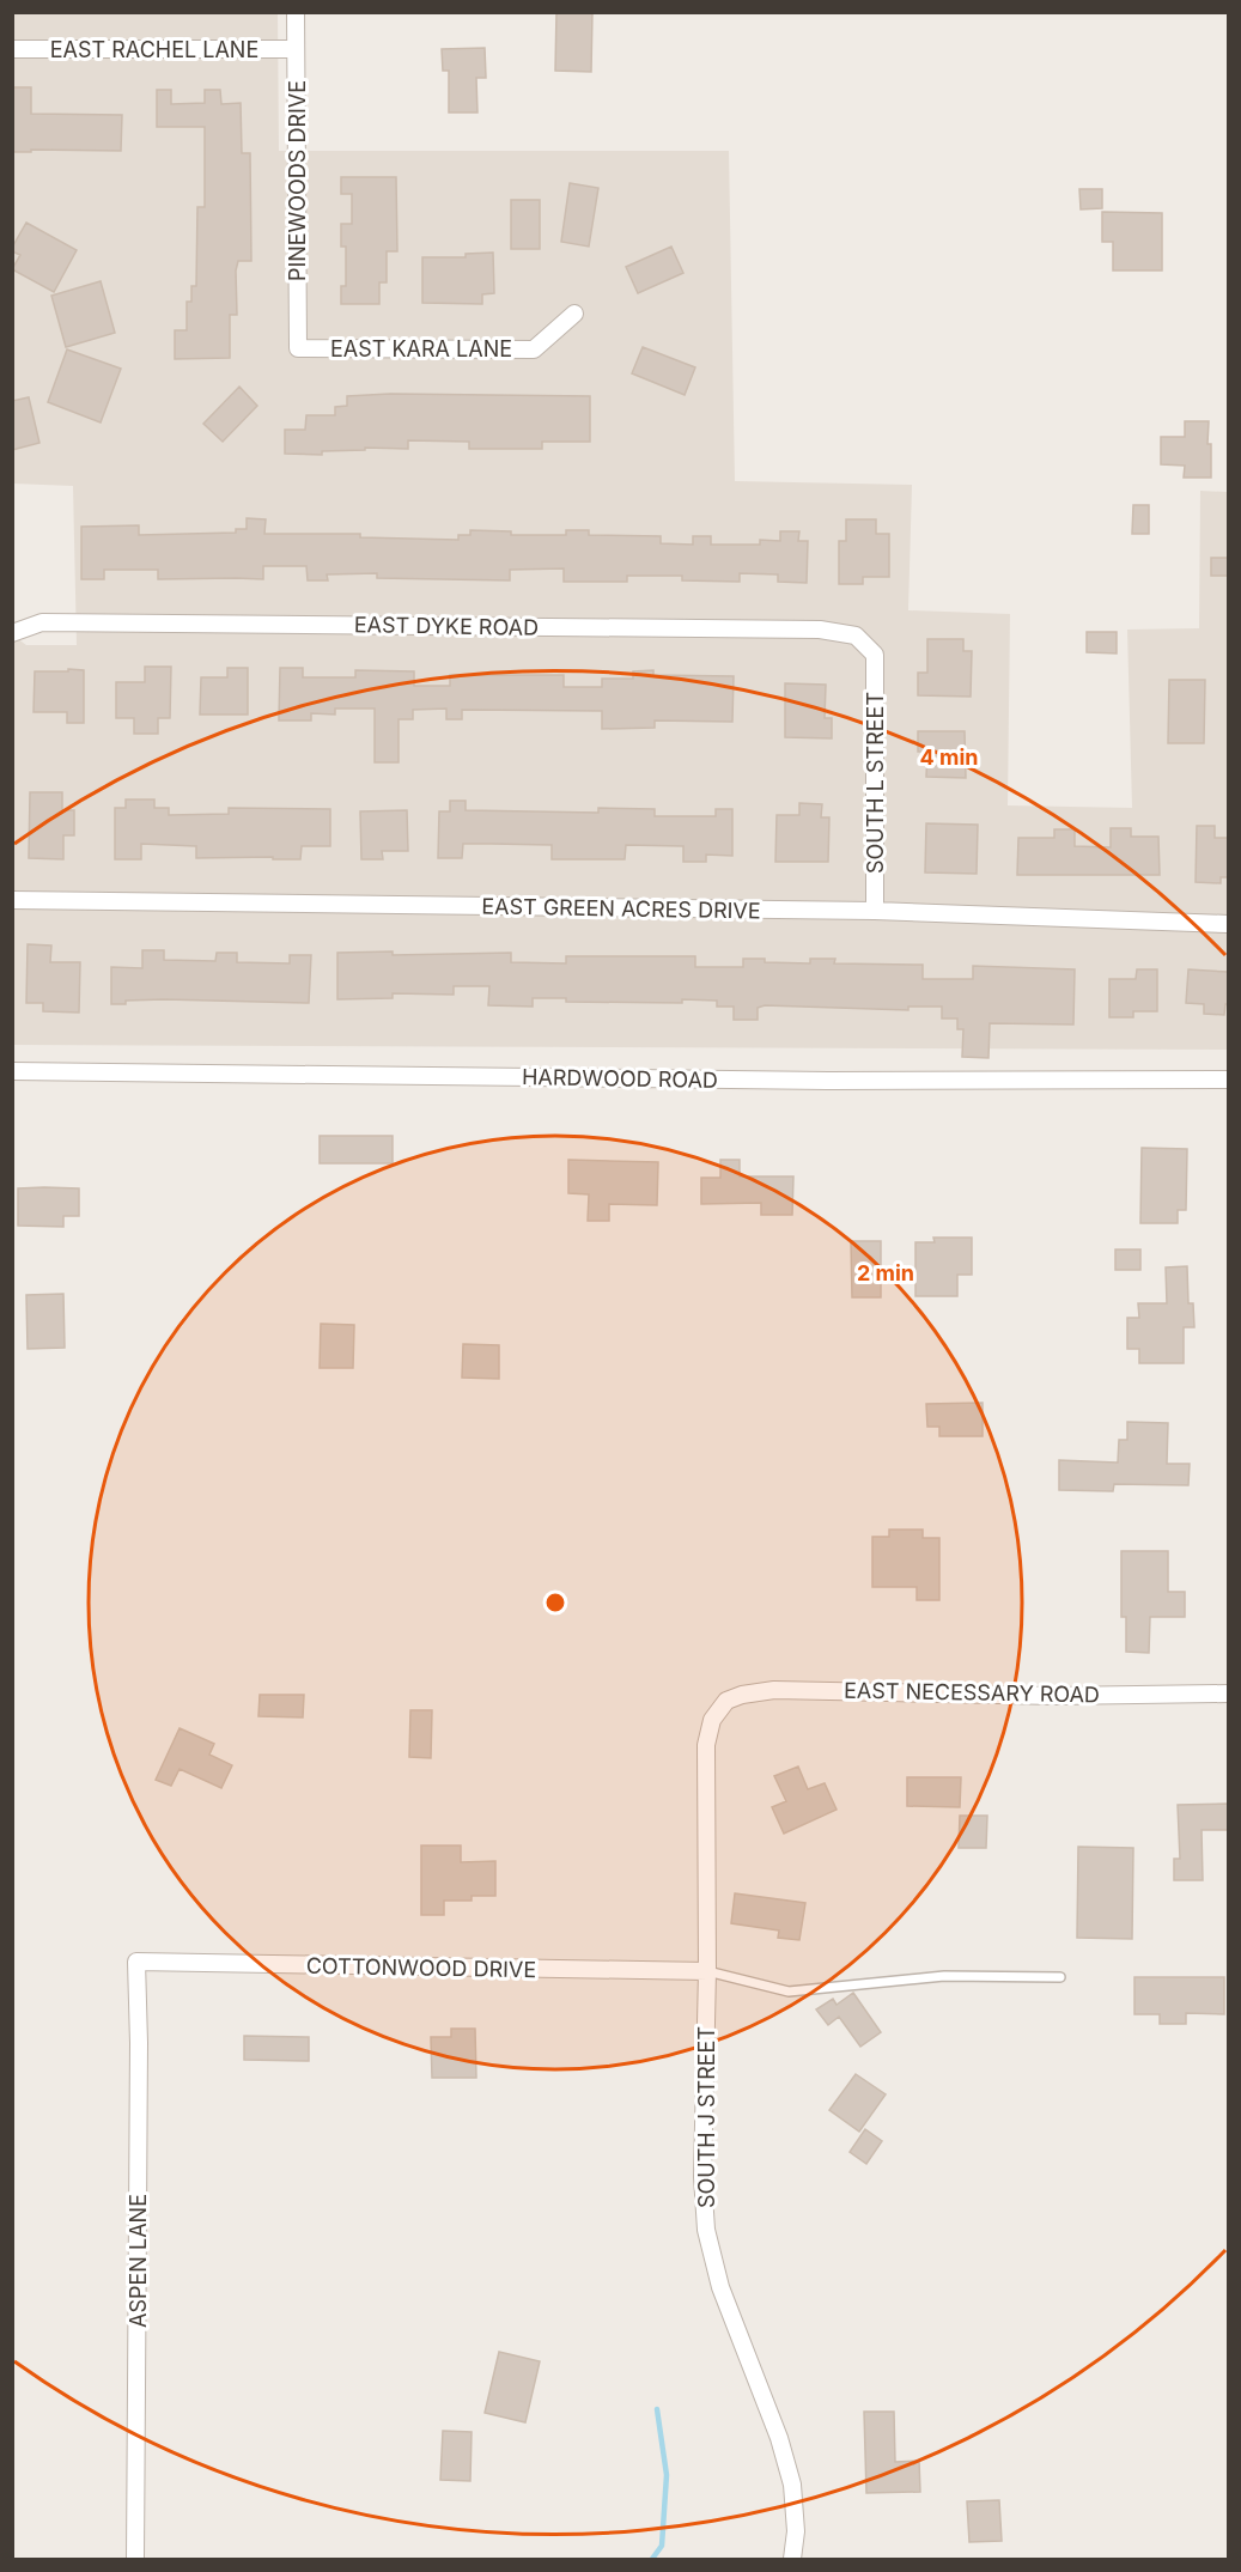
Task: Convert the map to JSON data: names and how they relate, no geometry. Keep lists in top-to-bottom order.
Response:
{
  "streets": {
    "street": [
      "EAST RACHEL LANE",
      "PINEWOODS DRIVE",
      "EAST KARA LANE",
      "EAST DYKE ROAD",
      "SOUTH L STREET",
      "EAST GREEN ACRES DRIVE",
      "HARDWOOD ROAD",
      "EAST NECESSARY ROAD",
      "COTTONWOOD DRIVE",
      "SOUTH J STREET",
      "ASPEN LANE"
    ]
  },
  "crossings": [
    ["EAST RACHEL LANE", "PINEWOODS DRIVE"],
    ["PINEWOODS DRIVE", "EAST KARA LANE"],
    ["EAST DYKE ROAD", "SOUTH L STREET"],
    ["SOUTH L STREET", "EAST GREEN ACRES DRIVE"],
    ["EAST NECESSARY ROAD", "SOUTH J STREET"],
    ["COTTONWOOD DRIVE", "SOUTH J STREET"],
    ["COTTONWOOD DRIVE", "ASPEN LANE"]
  ],
  "rings": ["4 min", "2 min"]
}
